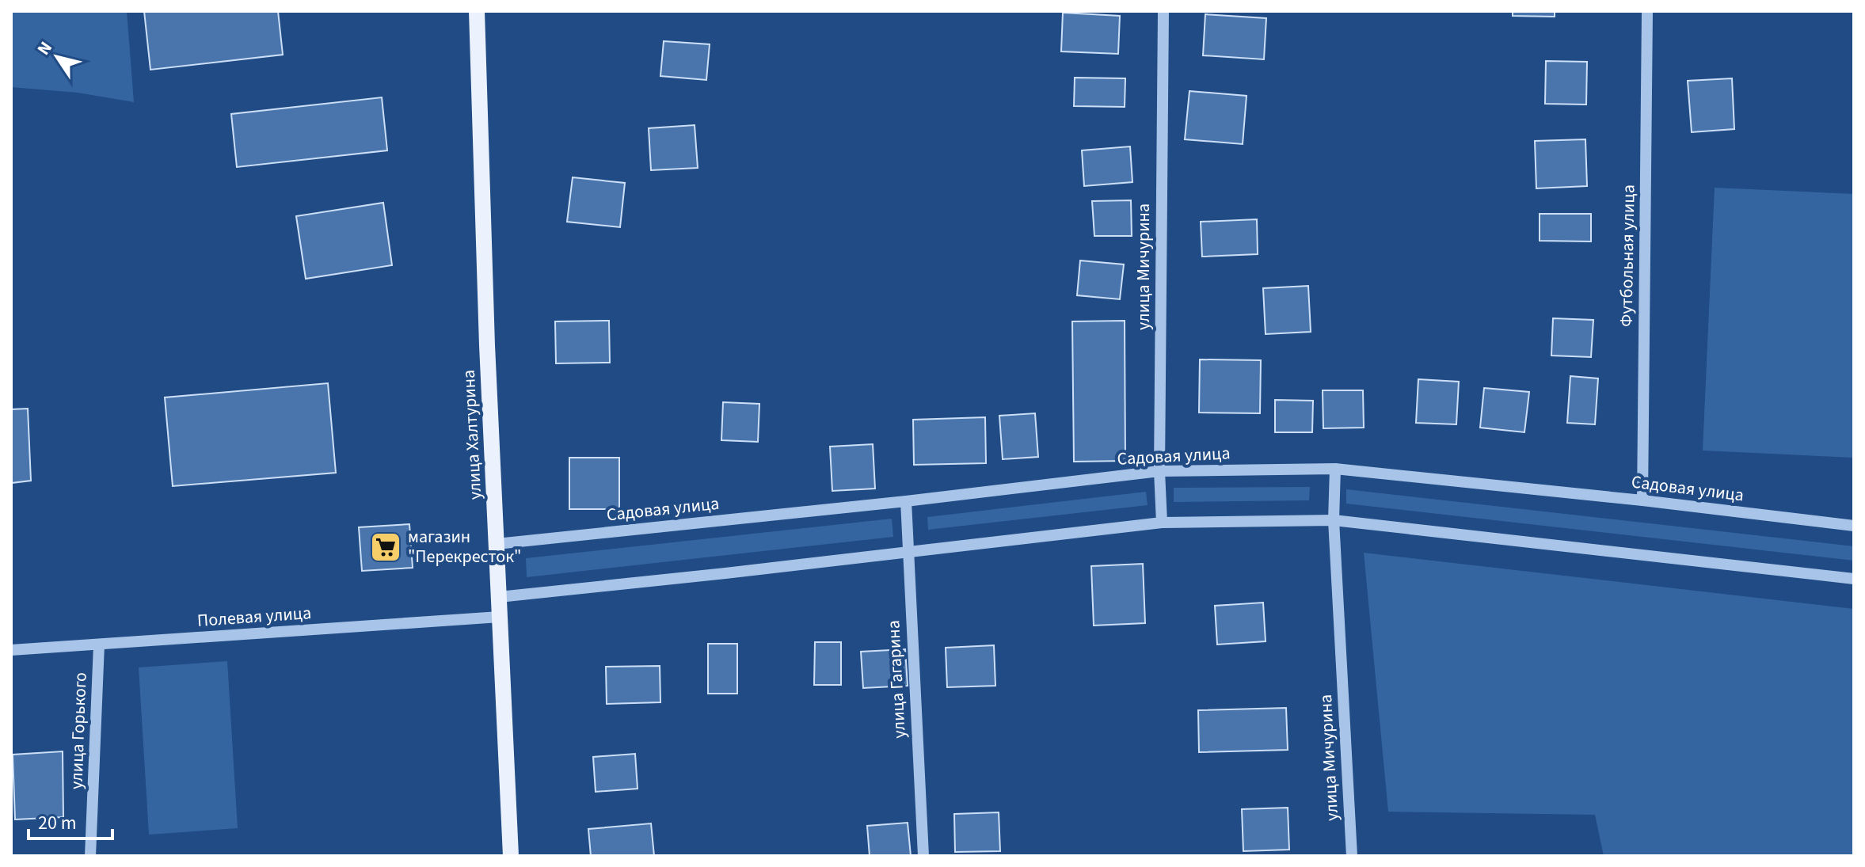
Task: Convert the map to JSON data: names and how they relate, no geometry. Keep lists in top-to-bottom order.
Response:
{
  "streets": {
    "main road": ["улица Халтурина"],
    "street": [
      "Футбольная улица",
      "улица Мичурина",
      "Садовая улица",
      "Полевая улица",
      "улица Гагарина",
      "улица Горького"
    ]
  },
  "crossings": [
    ["Футбольная улица", "Садовая улица"],
    ["улица Мичурина", "Садовая улица"],
    ["улица Халтурина", "Садовая улица"],
    ["улица Халтурина", "Полевая улица"],
    ["Садовая улица", "улица Гагарина"],
    ["Полевая улица", "улица Горького"]
  ],
  "places": {
    "supermarket": ["магазин \"Перекресток\""]
  },
  "scale_bar": "20 m",
  "north": "top left"
}
